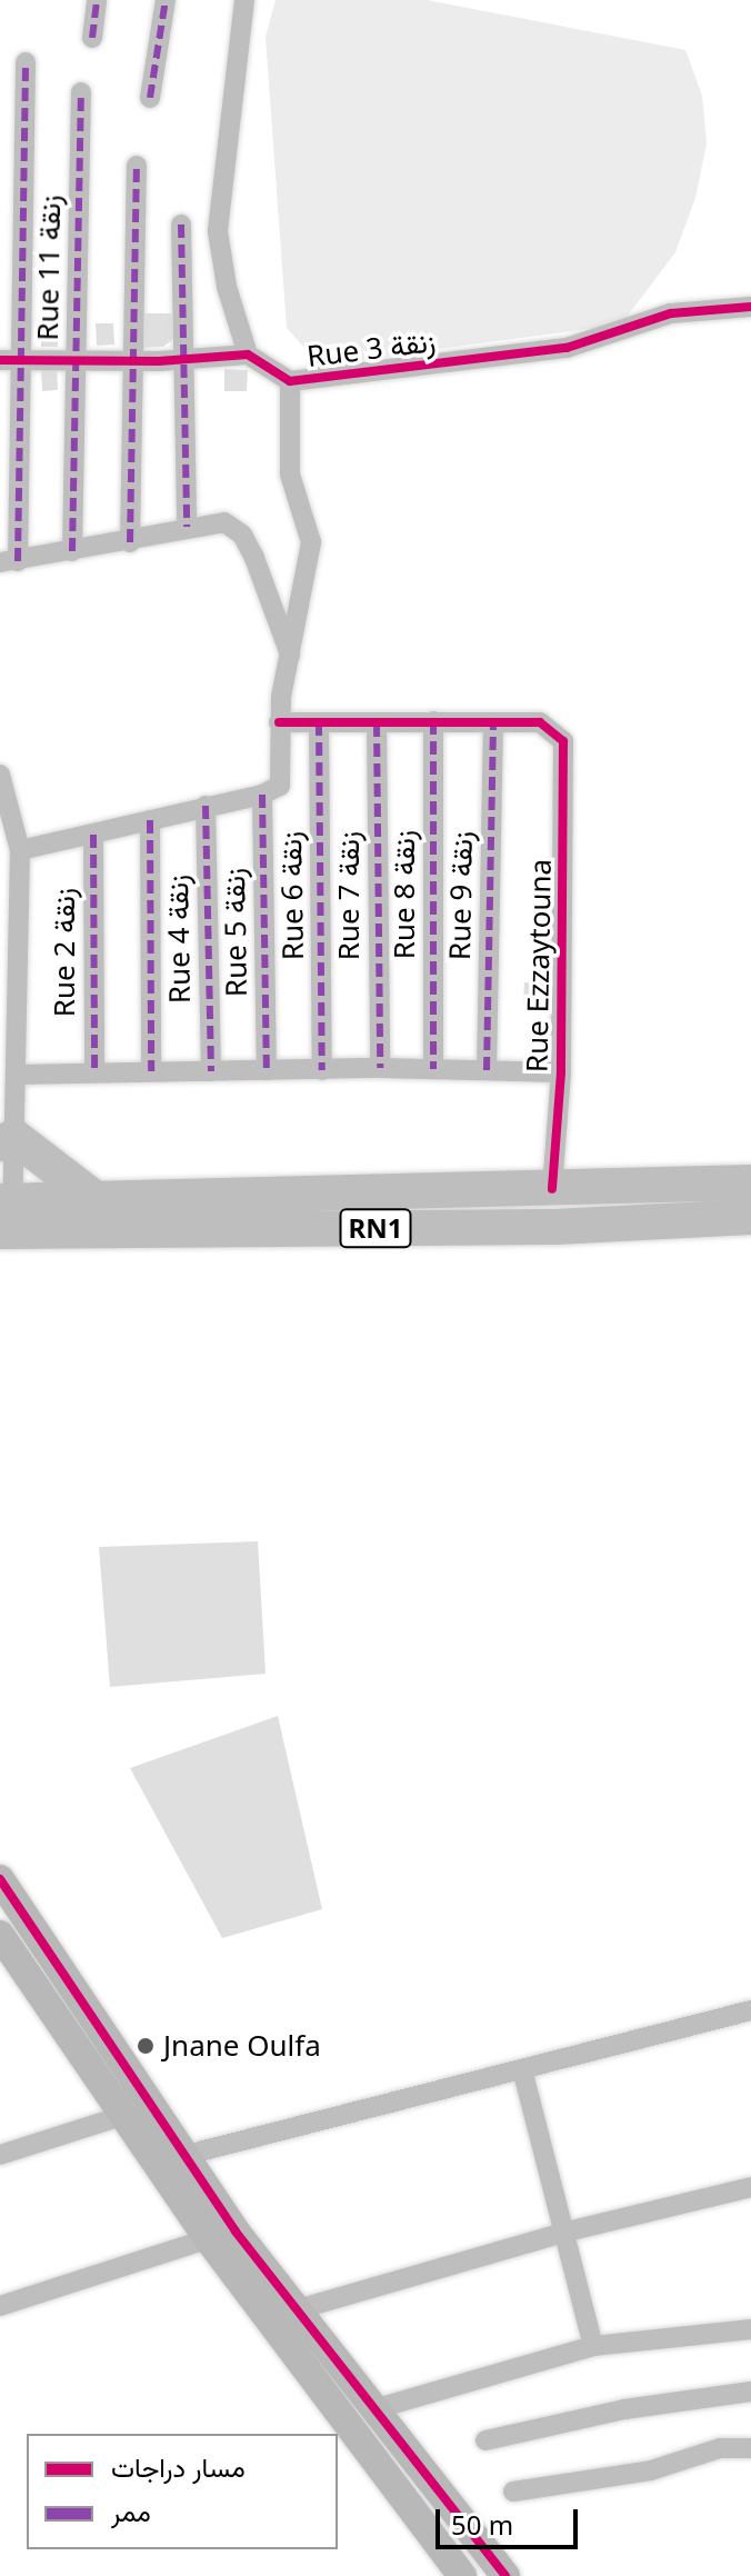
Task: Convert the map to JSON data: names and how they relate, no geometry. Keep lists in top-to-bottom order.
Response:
{
  "streets": {
    "highway": ["RN1"],
    "street": [
      "Rue 11 زنقة",
      "Rue 3 زنقة",
      "Rue 8 زنقة",
      "Rue 6 زنقة",
      "Rue 7 زنقة",
      "Rue 9 زنقة",
      "Rue 5 زنقة",
      "Rue 4 زنقة",
      "Rue 2 زنقة",
      "Rue Ezzaytouna"
    ]
  },
  "crossings": [
    ["Rue 9 زنقة", "Rue Ezzaytouna"],
    ["Rue Ezzaytouna", "RN1"]
  ],
  "places": ["Jnane Oulfa"],
  "legend": ["مسار دراجات", "ممر"],
  "scale_bar": "50 m"
}
